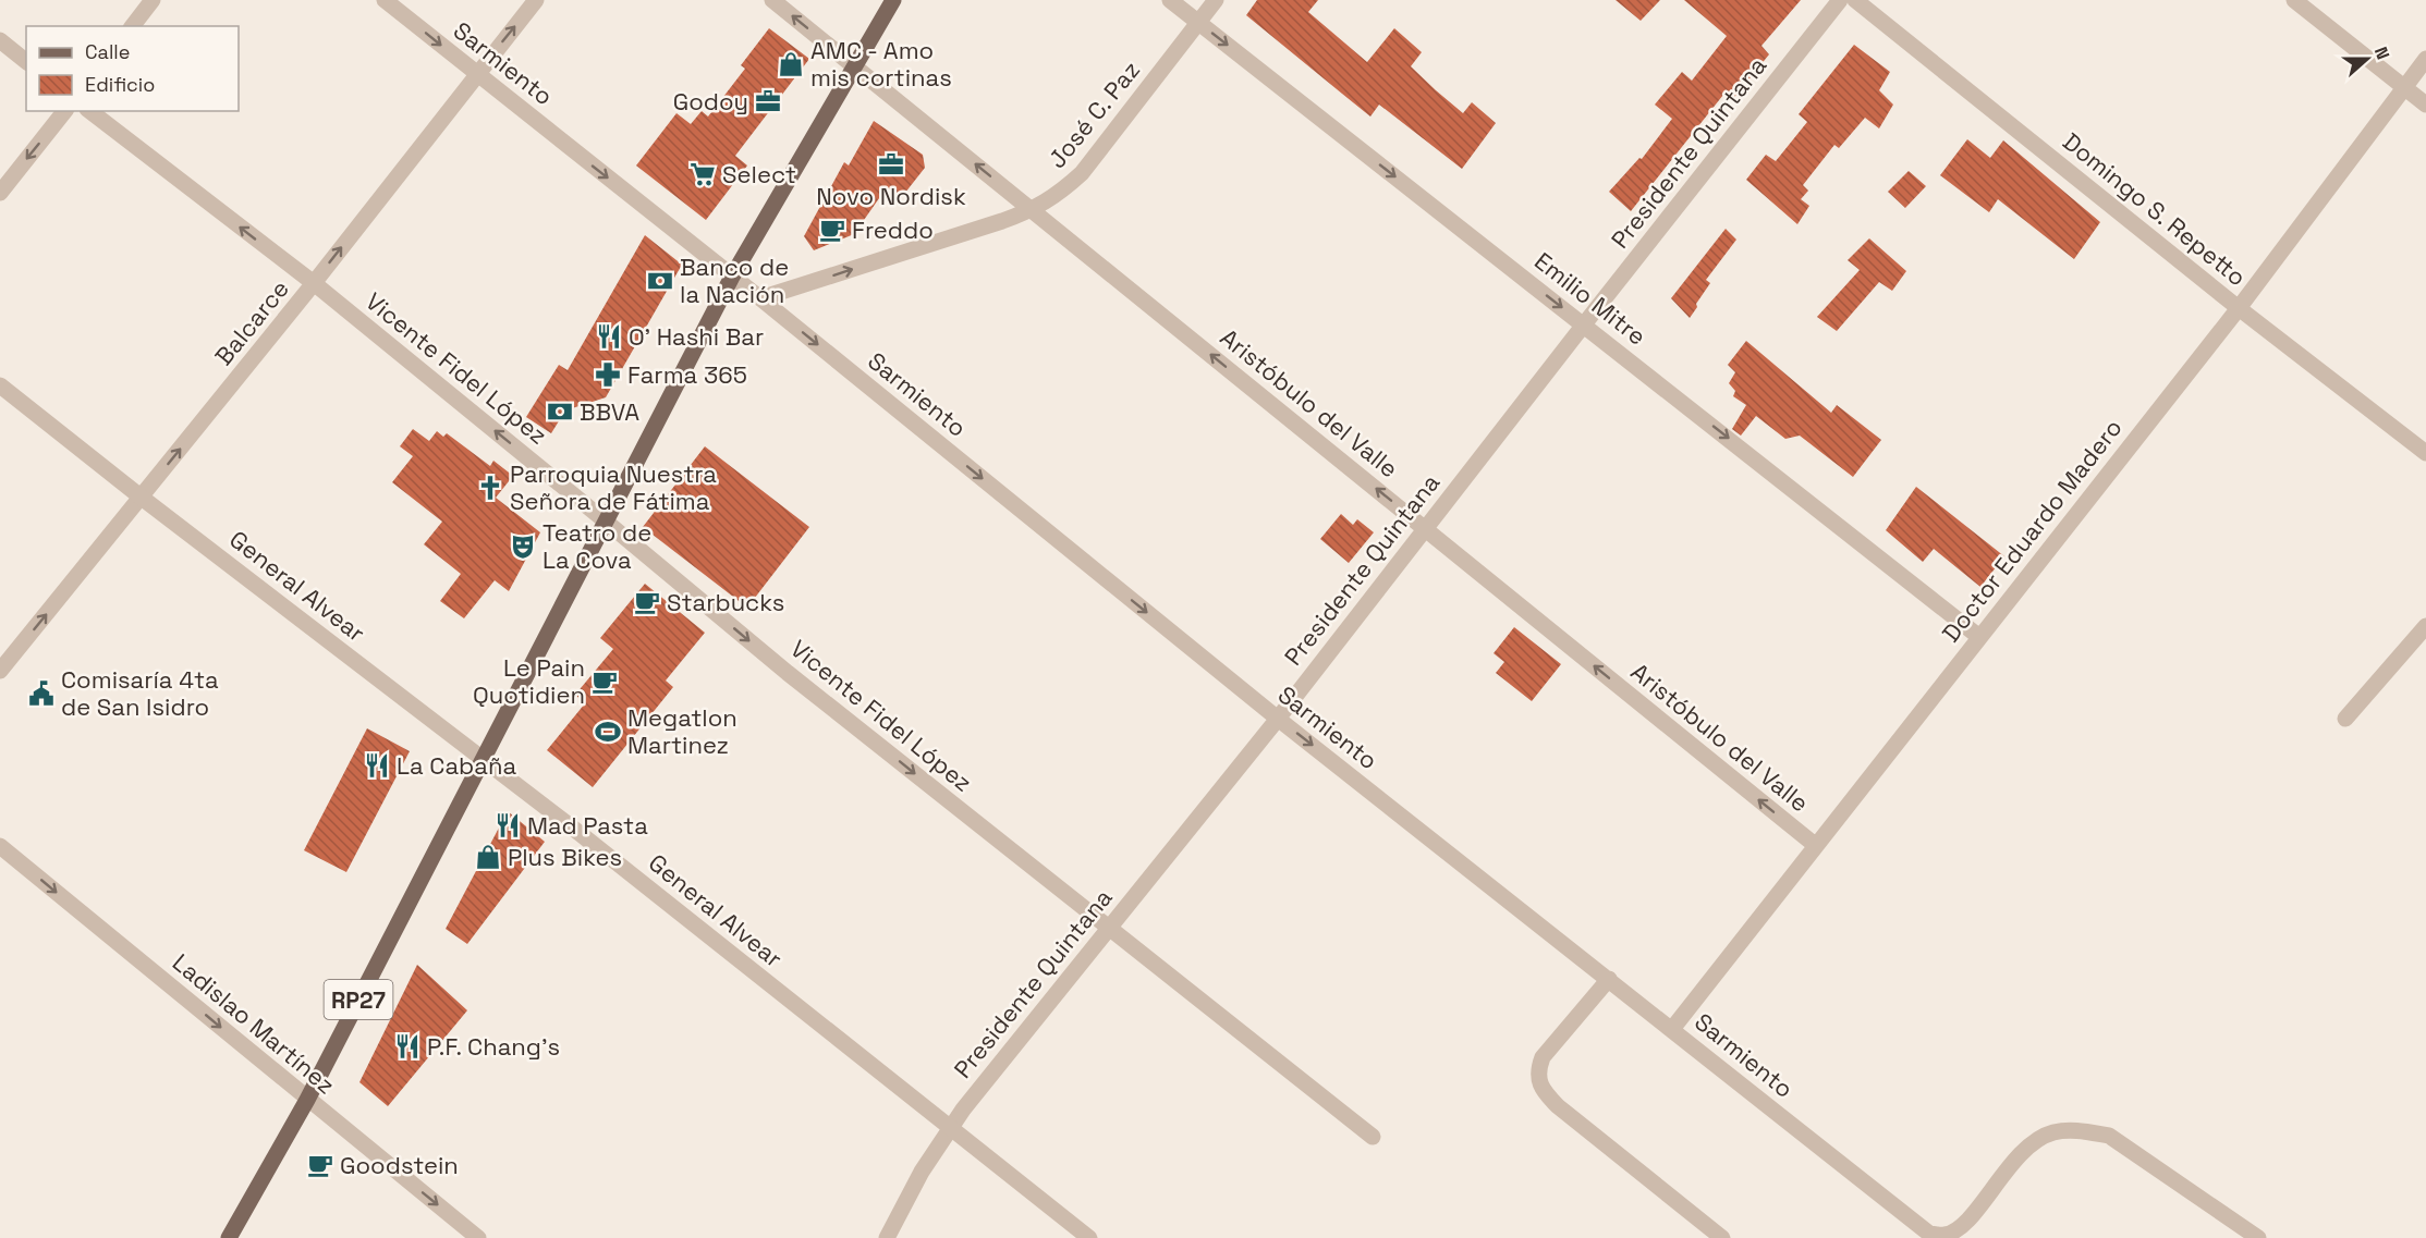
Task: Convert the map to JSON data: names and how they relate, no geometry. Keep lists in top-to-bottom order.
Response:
{
  "streets": {
    "main road": ["RP27"],
    "street": [
      "Sarmiento",
      "José C. Paz",
      "Presidente Quintana",
      "Domingo S. Repetto",
      "Emilio Mitre",
      "Balcarce",
      "Vicente Fidel López",
      "Aristóbulo del Valle",
      "Doctor Eduardo Madero",
      "General Alvear",
      "Ladislao Martínez"
    ]
  },
  "crossings": [
    ["Sarmiento", "José C. Paz"],
    ["Sarmiento", "Presidente Quintana"],
    ["Sarmiento", "Balcarce"],
    ["Sarmiento", "Doctor Eduardo Madero"],
    ["Sarmiento", "RP27"],
    ["José C. Paz", "Emilio Mitre"],
    ["José C. Paz", "Aristóbulo del Valle"],
    ["Presidente Quintana", "Emilio Mitre"],
    ["Presidente Quintana", "Vicente Fidel López"],
    ["Presidente Quintana", "Aristóbulo del Valle"],
    ["Presidente Quintana", "General Alvear"],
    ["Domingo S. Repetto", "Doctor Eduardo Madero"],
    ["Emilio Mitre", "Doctor Eduardo Madero"],
    ["Balcarce", "Vicente Fidel López"],
    ["Balcarce", "General Alvear"],
    ["Vicente Fidel López", "RP27"],
    ["Aristóbulo del Valle", "Doctor Eduardo Madero"],
    ["Aristóbulo del Valle", "RP27"],
    ["General Alvear", "RP27"],
    ["RP27", "Ladislao Martínez"]
  ],
  "one_way": [
    "Sarmiento",
    "José C. Paz",
    "Emilio Mitre",
    "Balcarce",
    "Aristóbulo del Valle",
    "Ladislao Martínez"
  ],
  "places": {
    "shop": ["AMC - Amo mis cortinas", "Plus Bikes"],
    "office": ["Godoy", "Novo Nordisk"],
    "supermarket": ["Select"],
    "cafe": [
      "Freddo",
      "Starbucks",
      "Le Pain Quotidien",
      "Goodstein"
    ],
    "bank": ["Banco de la Nación", "BBVA"],
    "restaurant": [
      "O' Hashi Bar",
      "La Cabaña",
      "Mad Pasta",
      "P.F. Chang's"
    ],
    "pharmacy": ["Farma 365"],
    "church": ["Parroquia Nuestra Señora de Fátima"],
    "theatre": ["Teatro de La Cova"],
    "public building": ["Comisaría 4ta de San Isidro"],
    "sports": ["Megatlon Martinez"]
  },
  "legend": ["Calle", "Edificio"],
  "north": "right"
}
